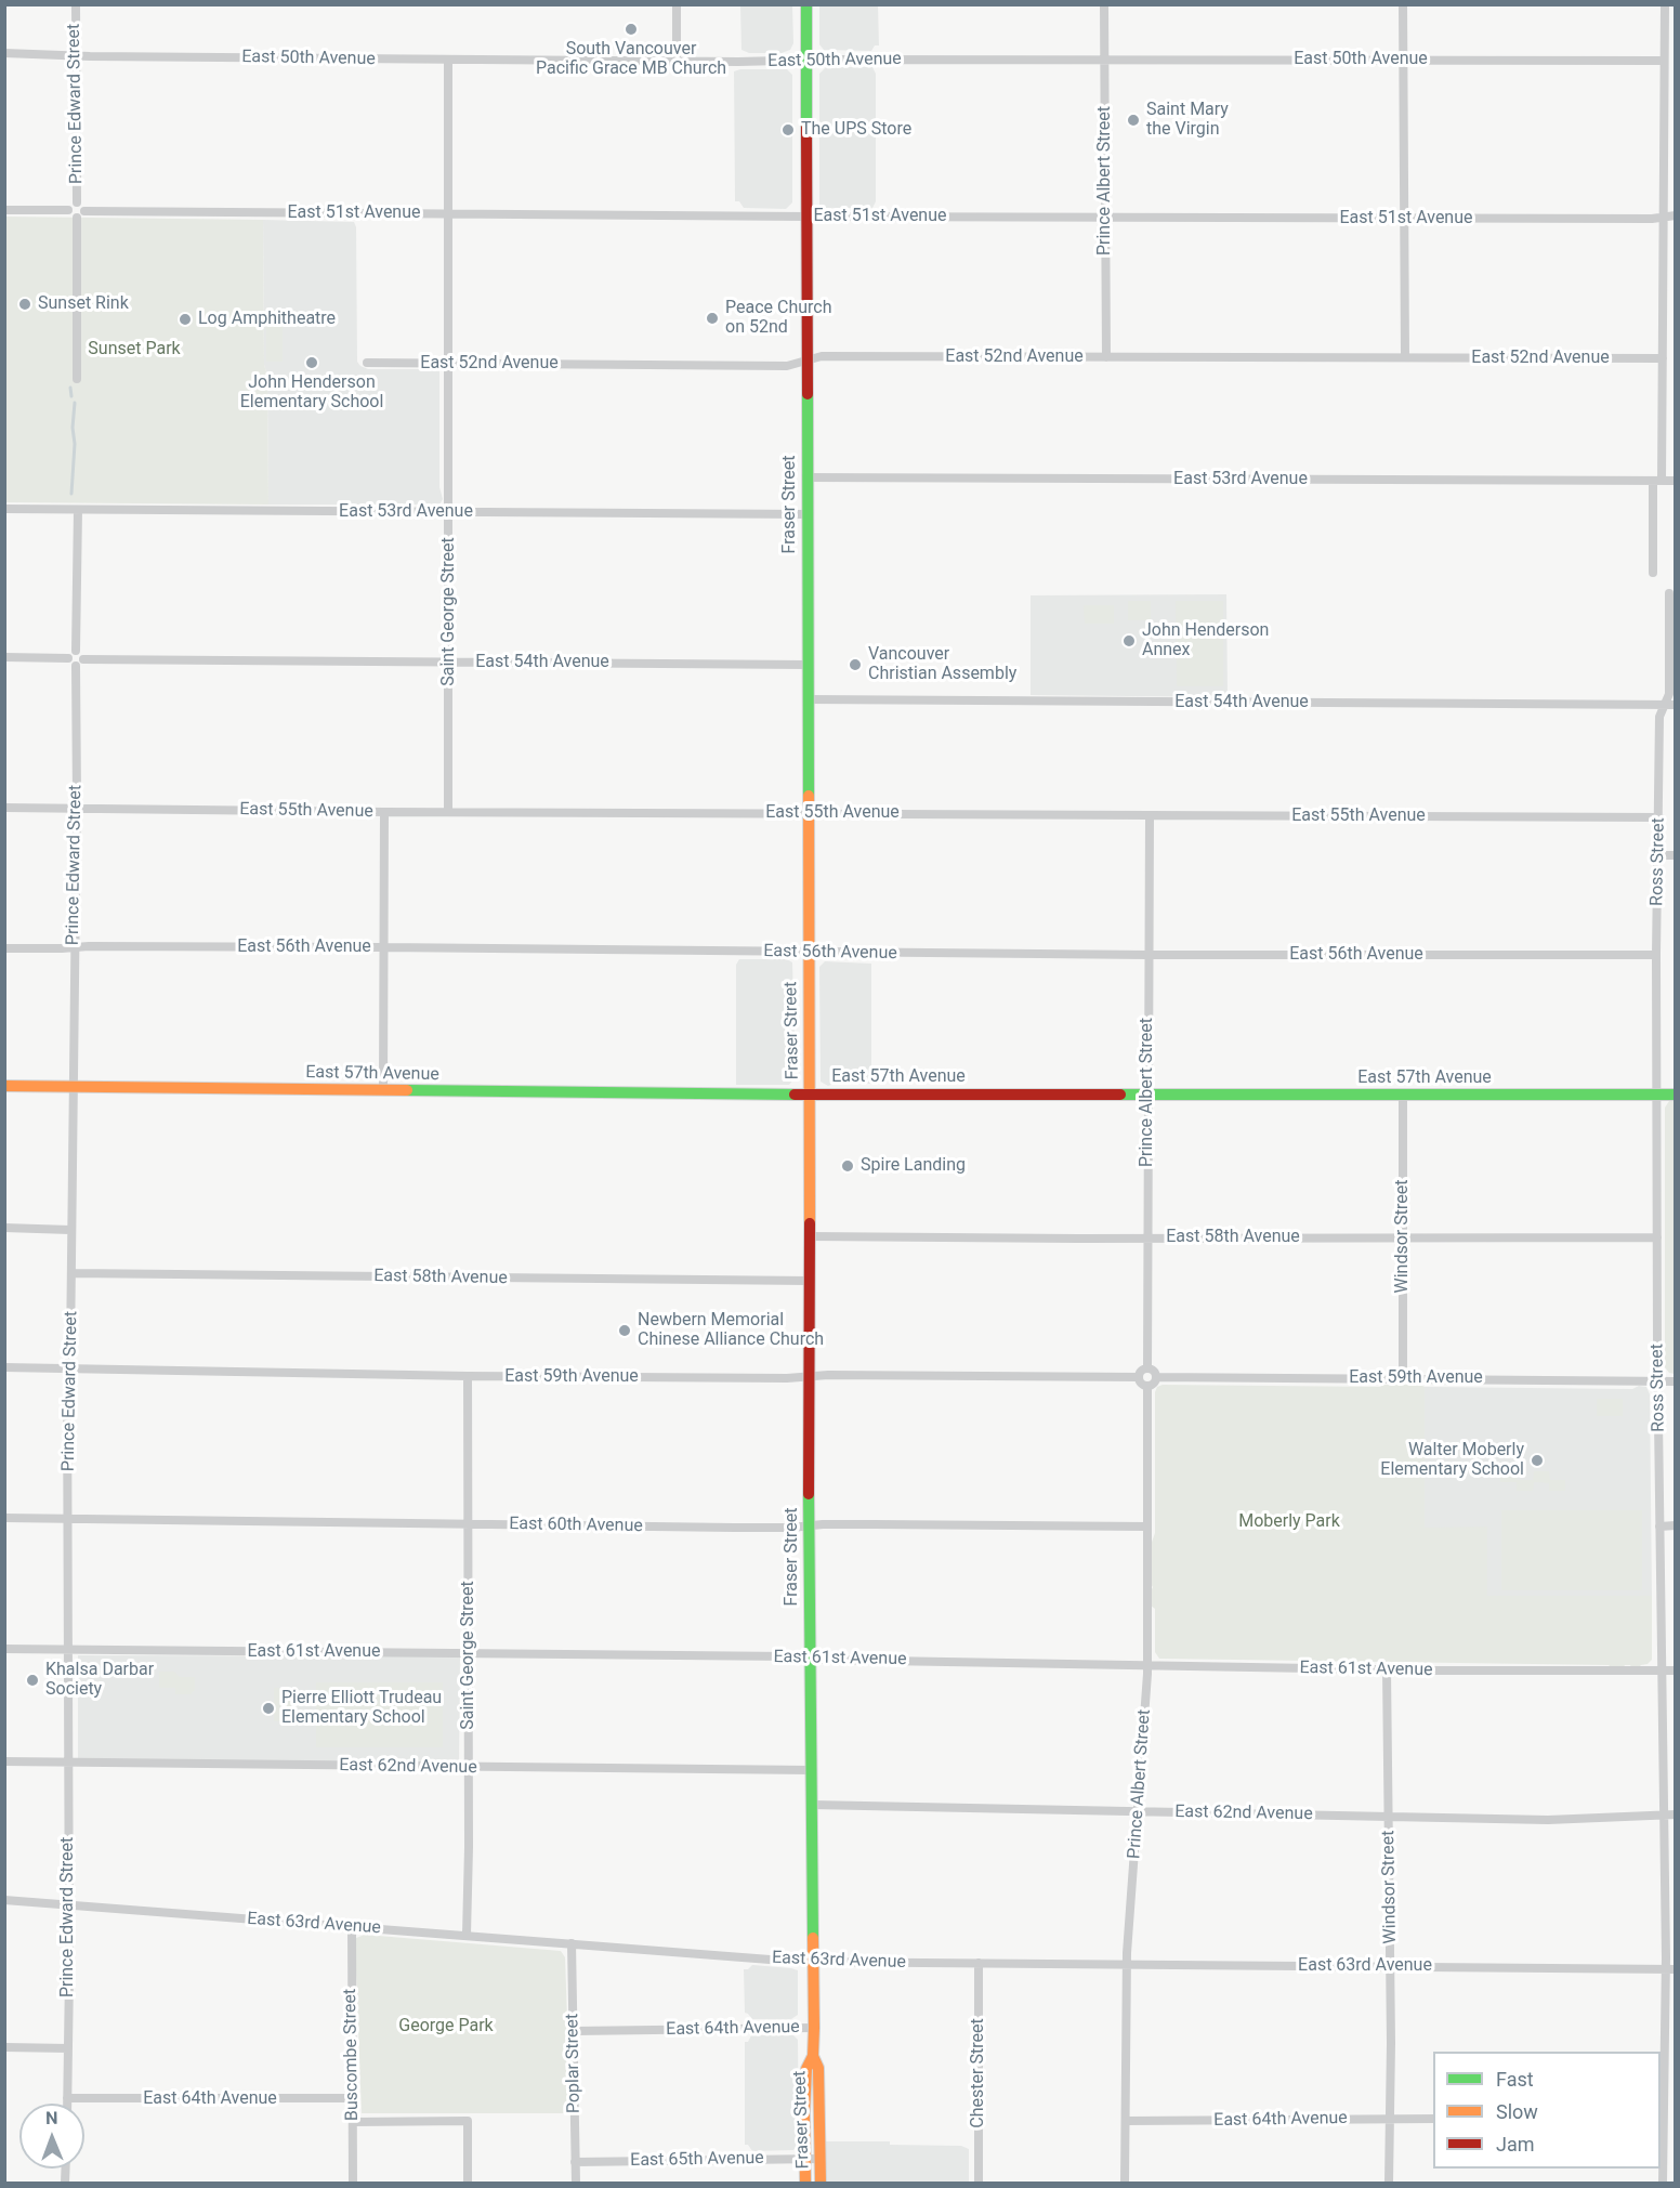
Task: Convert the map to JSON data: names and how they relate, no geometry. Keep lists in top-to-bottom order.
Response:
{
  "streets": {
    "street": [
      "East 50th Avenue",
      "Prince Edward Street",
      "Prince Albert Street",
      "East 51st Avenue",
      "East 52nd Avenue",
      "East 53rd Avenue",
      "Fraser Street",
      "Saint George Street",
      "East 54th Avenue",
      "East 55th Avenue",
      "Ross Street",
      "East 56th Avenue",
      "East 57th Avenue",
      "Windsor Street",
      "East 58th Avenue",
      "East 59th Avenue",
      "East 60th Avenue",
      "East 61st Avenue",
      "East 62nd Avenue",
      "East 63rd Avenue",
      "East 64th Avenue",
      "Buscombe Street",
      "Poplar Street",
      "Chester Street",
      "East 65th Avenue"
    ]
  },
  "crossings": [
    ["East 50th Avenue", "Prince Edward Street"],
    ["East 50th Avenue", "Prince Albert Street"],
    ["East 50th Avenue", "Fraser Street"],
    ["East 50th Avenue", "Saint George Street"],
    ["Prince Edward Street", "East 51st Avenue"],
    ["Prince Edward Street", "East 54th Avenue"],
    ["Prince Edward Street", "East 55th Avenue"],
    ["Prince Edward Street", "East 56th Avenue"],
    ["Prince Edward Street", "East 57th Avenue"],
    ["Prince Edward Street", "East 58th Avenue"],
    ["Prince Edward Street", "East 59th Avenue"],
    ["Prince Edward Street", "East 60th Avenue"],
    ["Prince Edward Street", "East 61st Avenue"],
    ["Prince Edward Street", "East 62nd Avenue"],
    ["Prince Edward Street", "East 63rd Avenue"],
    ["Prince Edward Street", "East 64th Avenue"],
    ["Prince Albert Street", "East 51st Avenue"],
    ["Prince Albert Street", "East 52nd Avenue"],
    ["Prince Albert Street", "East 55th Avenue"],
    ["Prince Albert Street", "East 56th Avenue"],
    ["Prince Albert Street", "East 57th Avenue"],
    ["Prince Albert Street", "East 58th Avenue"],
    ["Prince Albert Street", "East 59th Avenue"],
    ["Prince Albert Street", "East 60th Avenue"],
    ["Prince Albert Street", "East 61st Avenue"],
    ["Prince Albert Street", "East 62nd Avenue"],
    ["Prince Albert Street", "East 63rd Avenue"],
    ["Prince Albert Street", "East 64th Avenue"],
    ["East 51st Avenue", "Fraser Street"],
    ["East 51st Avenue", "Saint George Street"],
    ["East 52nd Avenue", "Fraser Street"],
    ["East 52nd Avenue", "Saint George Street"],
    ["East 53rd Avenue", "Fraser Street"],
    ["East 53rd Avenue", "Saint George Street"],
    ["Fraser Street", "East 54th Avenue"],
    ["Fraser Street", "East 55th Avenue"],
    ["Fraser Street", "East 56th Avenue"],
    ["Fraser Street", "East 57th Avenue"],
    ["Fraser Street", "East 58th Avenue"],
    ["Fraser Street", "East 59th Avenue"],
    ["Fraser Street", "East 60th Avenue"],
    ["Fraser Street", "East 61st Avenue"],
    ["Fraser Street", "East 62nd Avenue"],
    ["Fraser Street", "East 63rd Avenue"],
    ["Fraser Street", "East 64th Avenue"],
    ["Fraser Street", "East 65th Avenue"],
    ["Saint George Street", "East 54th Avenue"],
    ["Saint George Street", "East 55th Avenue"],
    ["Saint George Street", "East 59th Avenue"],
    ["Saint George Street", "East 60th Avenue"],
    ["Saint George Street", "East 61st Avenue"],
    ["Saint George Street", "East 62nd Avenue"],
    ["Saint George Street", "East 63rd Avenue"],
    ["East 54th Avenue", "Ross Street"],
    ["East 55th Avenue", "Ross Street"],
    ["Ross Street", "East 56th Avenue"],
    ["Ross Street", "East 57th Avenue"],
    ["Ross Street", "East 58th Avenue"],
    ["Ross Street", "East 59th Avenue"],
    ["Ross Street", "East 61st Avenue"],
    ["Ross Street", "East 62nd Avenue"],
    ["Ross Street", "East 63rd Avenue"],
    ["East 57th Avenue", "Windsor Street"],
    ["Windsor Street", "East 58th Avenue"],
    ["Windsor Street", "East 59th Avenue"],
    ["Windsor Street", "East 61st Avenue"],
    ["Windsor Street", "East 62nd Avenue"],
    ["Windsor Street", "East 63rd Avenue"],
    ["Windsor Street", "East 64th Avenue"],
    ["East 63rd Avenue", "Buscombe Street"],
    ["East 63rd Avenue", "Poplar Street"],
    ["East 63rd Avenue", "Chester Street"],
    ["East 64th Avenue", "Buscombe Street"],
    ["East 64th Avenue", "Poplar Street"],
    ["Poplar Street", "East 65th Avenue"]
  ],
  "parks": ["Sunset Park", "Moberly Park", "George Park"],
  "places": [
    "South Vancouver Pacific Grace MB Church",
    "Saint Mary the Virgin",
    "The UPS Store",
    "Sunset Rink",
    "Peace Church on 52nd",
    "Log Amphitheatre",
    "John Henderson Elementary School",
    "John Henderson Annex",
    "Vancouver Christian Assembly",
    "Spire Landing",
    "Newbern Memorial Chinese Alliance Church",
    "Walter Moberly Elementary School",
    "Khalsa Darbar Society",
    "Pierre Elliott Trudeau Elementary School"
  ],
  "legend": ["Fast", "Slow", "Jam"],
  "north": "top"
}
